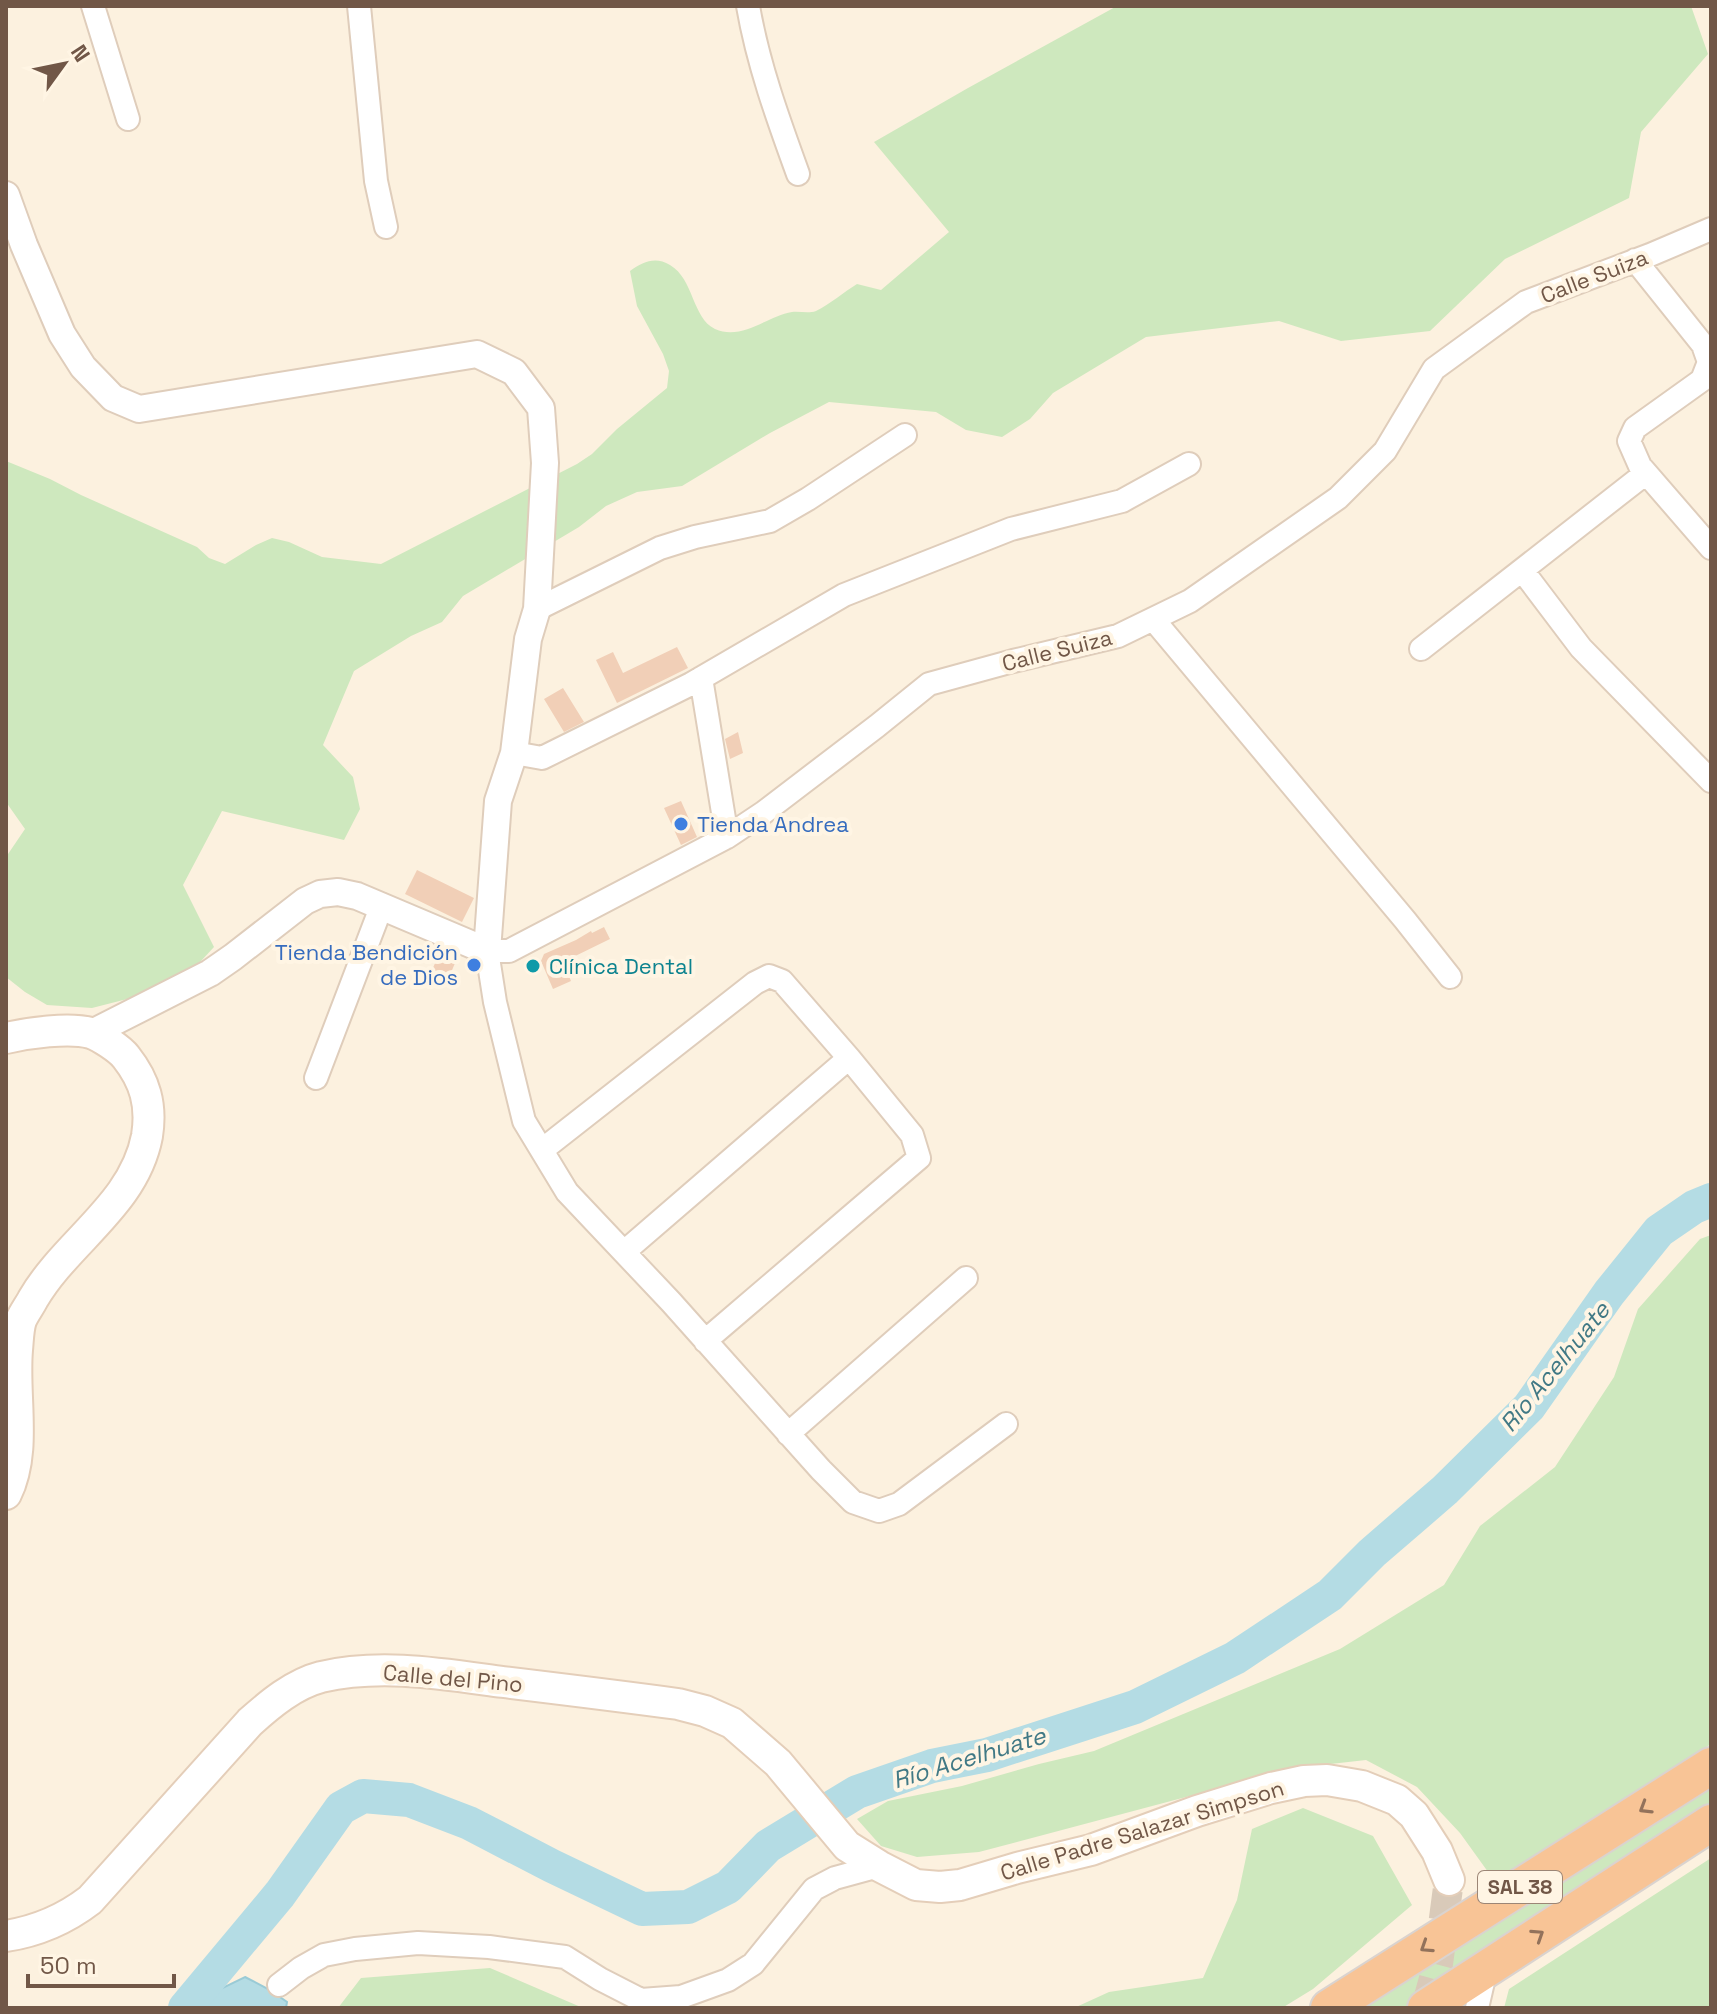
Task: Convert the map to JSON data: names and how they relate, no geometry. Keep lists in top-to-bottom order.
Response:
{
  "streets": {
    "highway": ["SAL 38"],
    "main road": ["Calle del Pino", "Calle Padre Salazar Simpson"],
    "street": ["Calle Suiza"]
  },
  "crossings": [
    ["Calle del Pino", "Calle Padre Salazar Simpson"]
  ],
  "water": ["Río Acelhuate"],
  "places": ["Tienda Andrea", "Tienda Bendición de Dios", "Clínica Dental"],
  "scale_bar": "50 m",
  "north": "top right"
}
